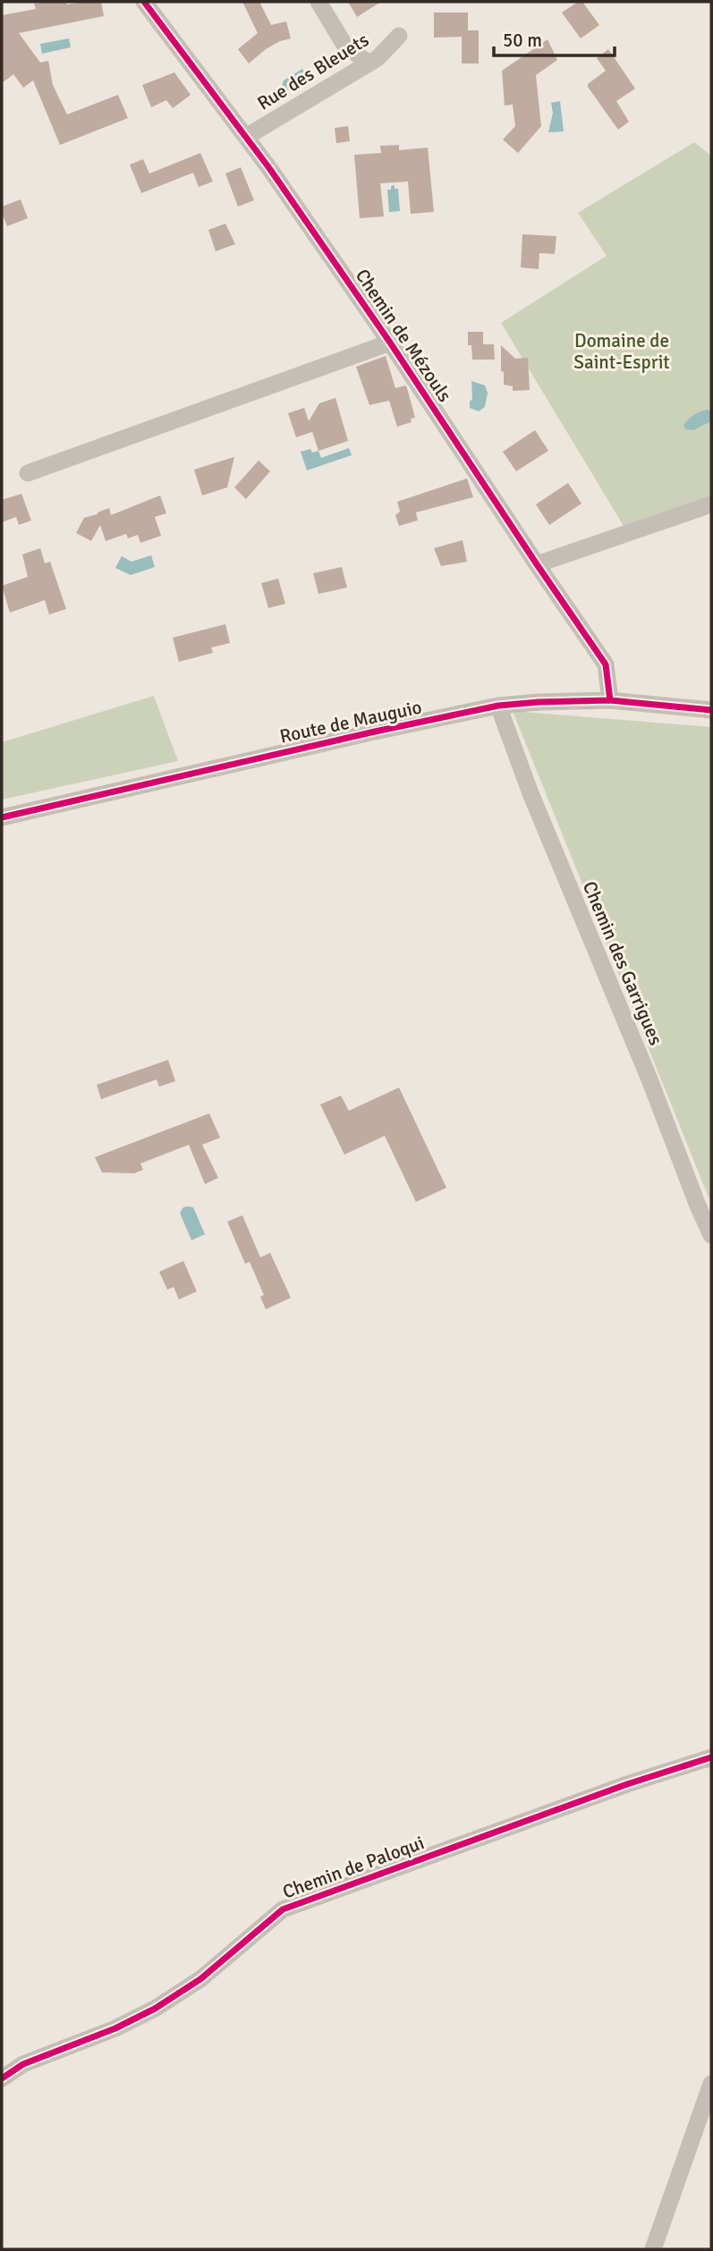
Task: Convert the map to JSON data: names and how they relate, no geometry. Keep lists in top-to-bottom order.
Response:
{
  "streets": {
    "street": [
      "Rue des Bleuets",
      "Chemin de Mézouls",
      "Route de Mauguio",
      "Chemin des Garrigues",
      "Chemin de Paloqui"
    ]
  },
  "crossings": [
    ["Rue des Bleuets", "Chemin de Mézouls"],
    ["Chemin de Mézouls", "Route de Mauguio"],
    ["Route de Mauguio", "Chemin des Garrigues"]
  ],
  "parks": ["Domaine de Saint-Esprit"],
  "scale_bar": "50 m"
}
